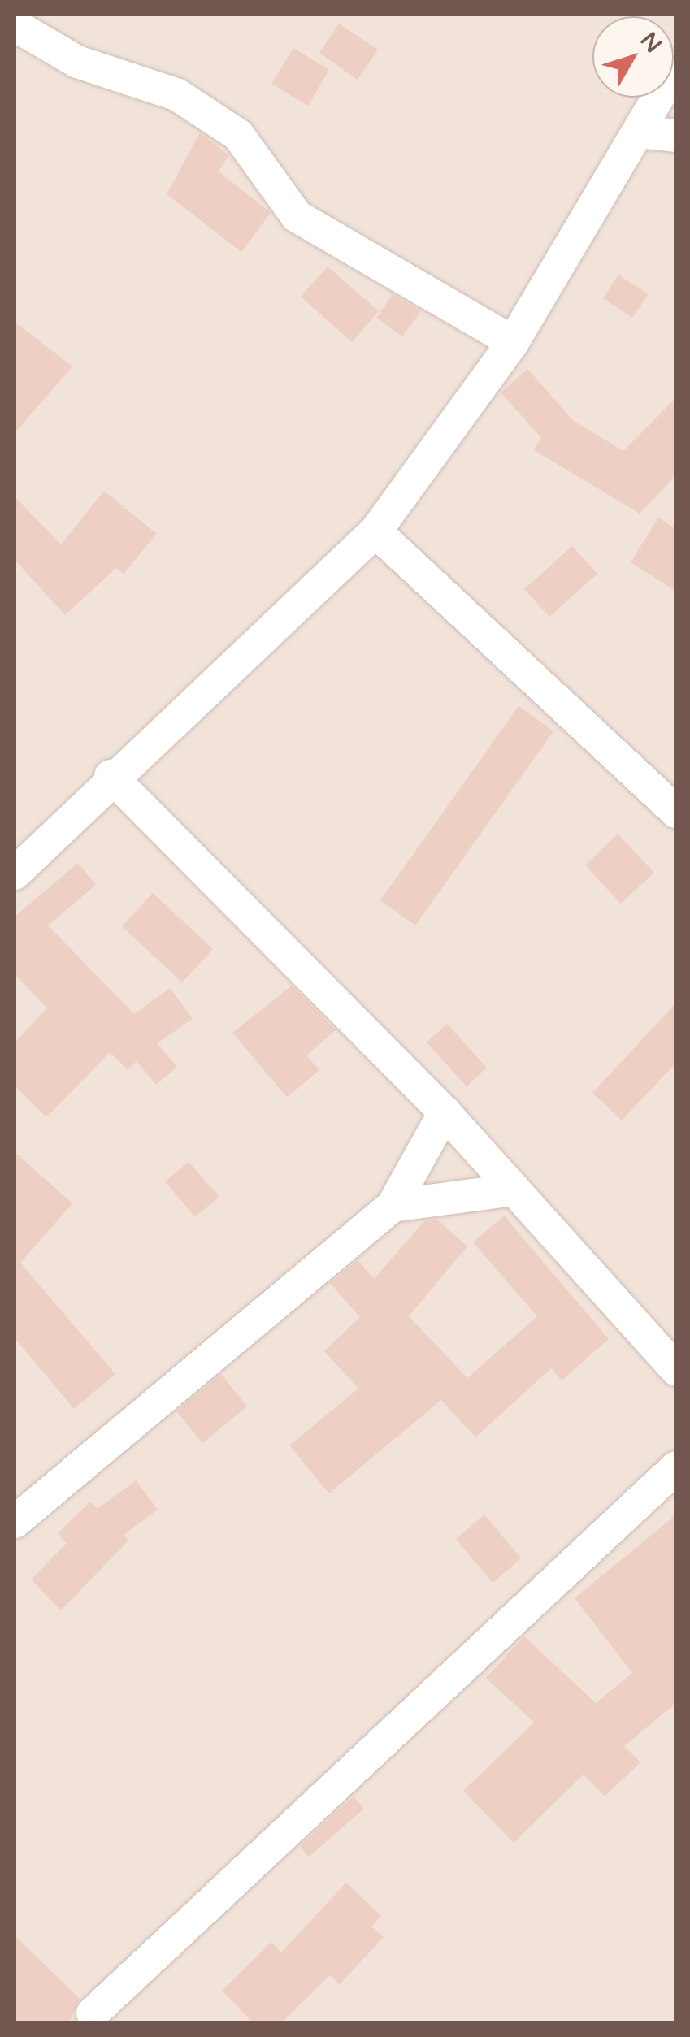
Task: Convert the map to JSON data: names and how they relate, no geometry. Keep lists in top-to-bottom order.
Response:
{
  "north": "top right"
}
